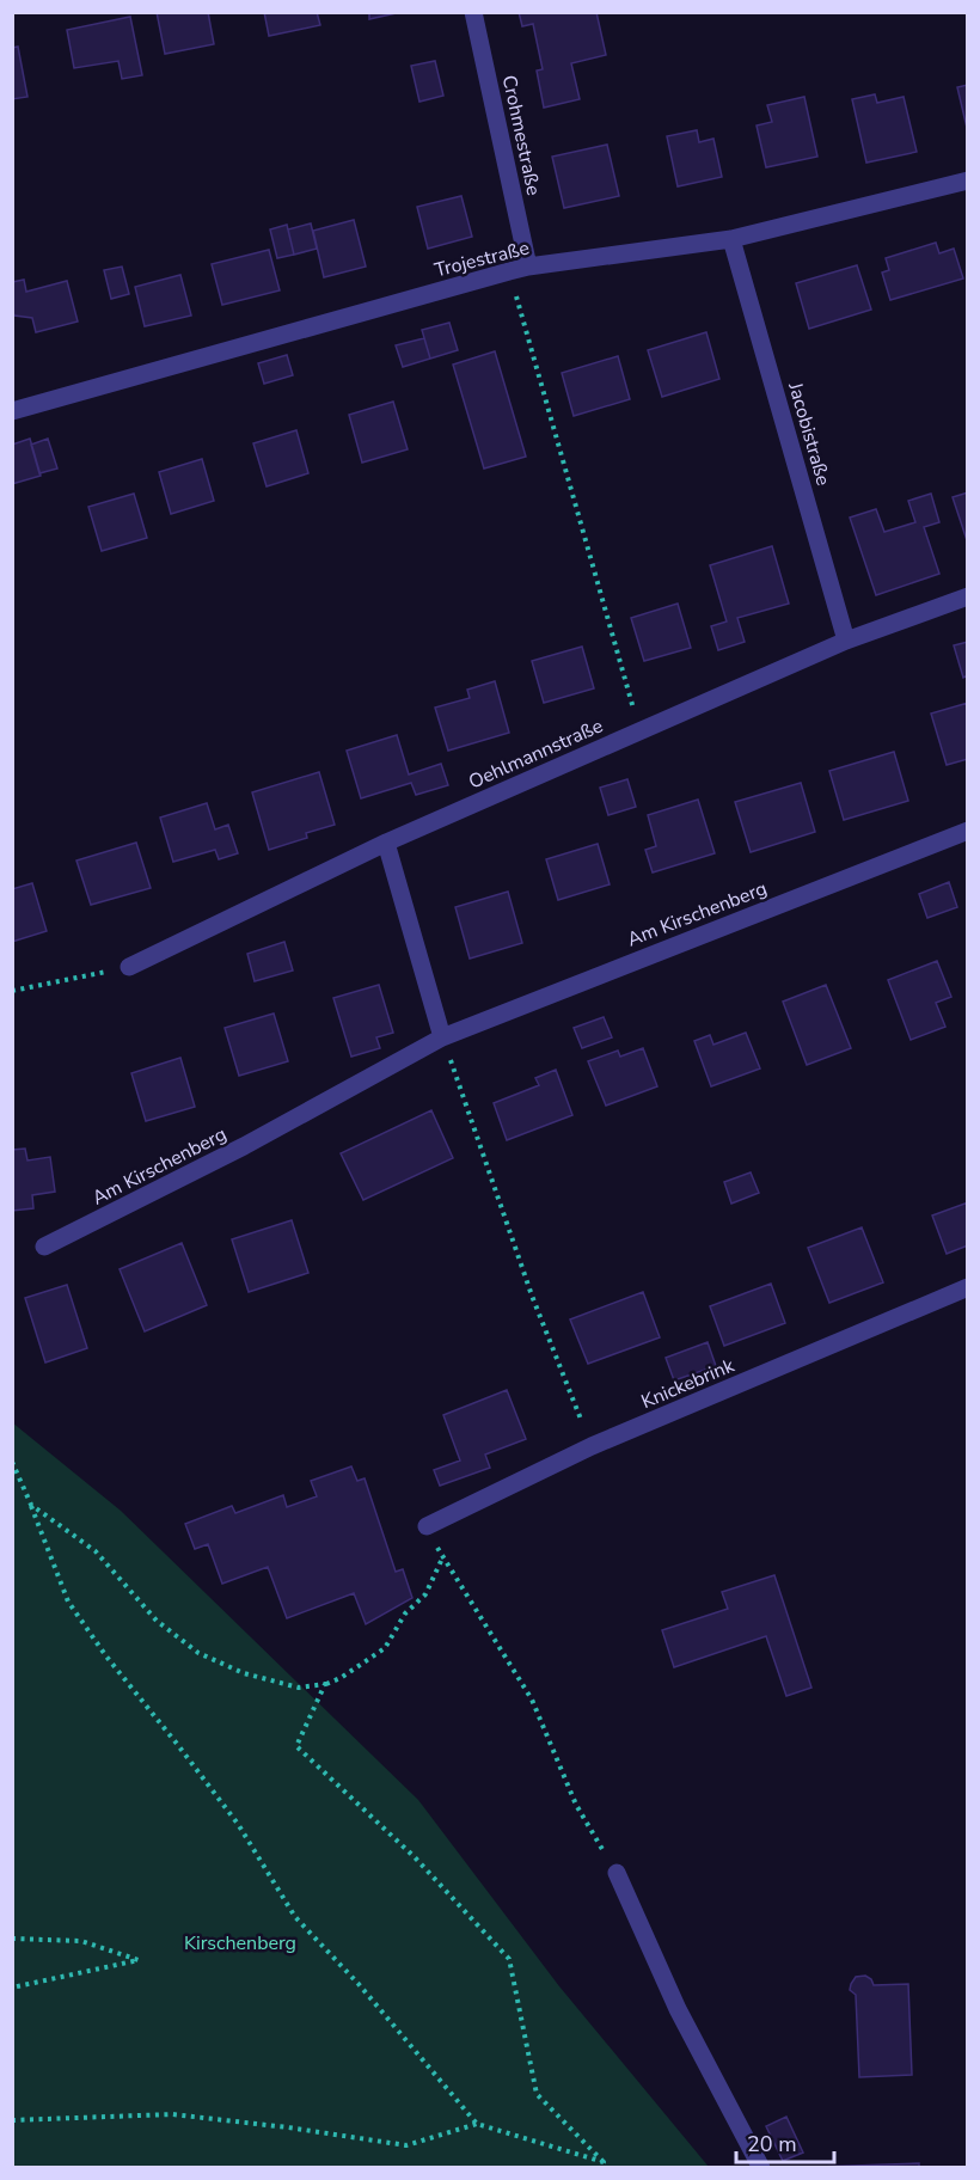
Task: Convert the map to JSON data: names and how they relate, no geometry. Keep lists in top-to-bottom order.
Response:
{
  "streets": {
    "street": [
      "Crohmestraße",
      "Trojestraße",
      "Jacobistraße",
      "Oehlmannstraße",
      "Am Kirschenberg",
      "Knickebrink"
    ]
  },
  "crossings": [
    ["Crohmestraße", "Trojestraße"],
    ["Trojestraße", "Jacobistraße"],
    ["Jacobistraße", "Oehlmannstraße"]
  ],
  "parks": ["Kirschenberg"],
  "scale_bar": "20 m"
}
